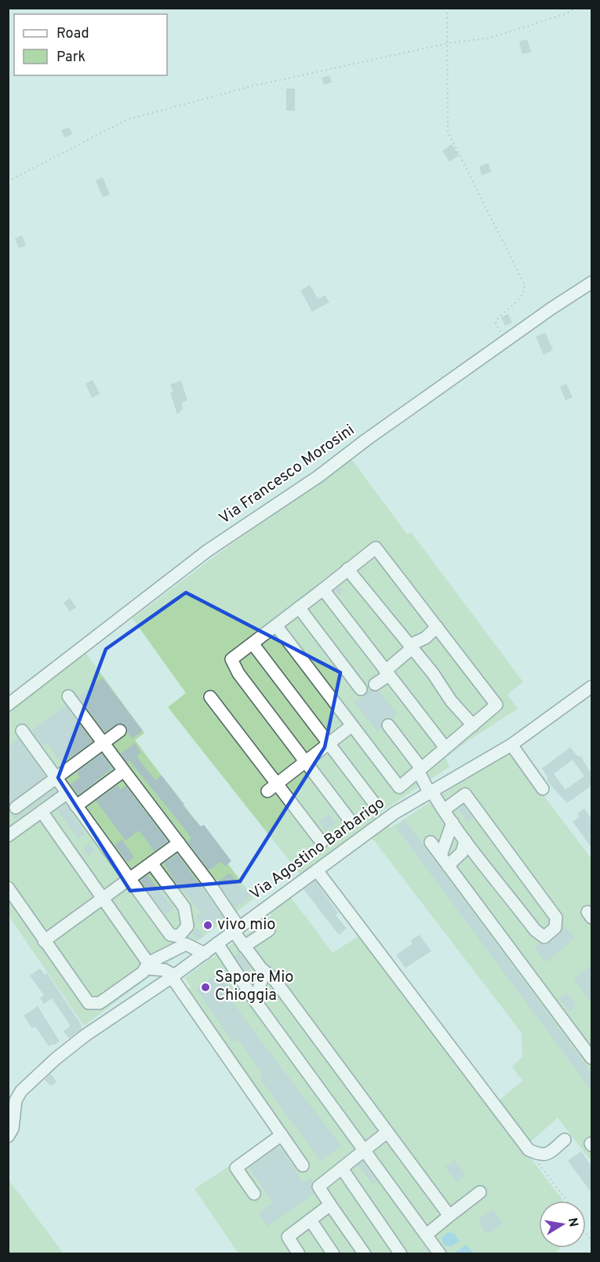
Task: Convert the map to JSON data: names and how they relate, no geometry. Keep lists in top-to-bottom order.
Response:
{
  "streets": {
    "street": ["Via Francesco Morosini", "Via Agostino Barbarigo"]
  },
  "places": ["vivo mio", "Sapore Mio Chioggia"],
  "legend": ["Road", "Park"],
  "north": "right"
}
